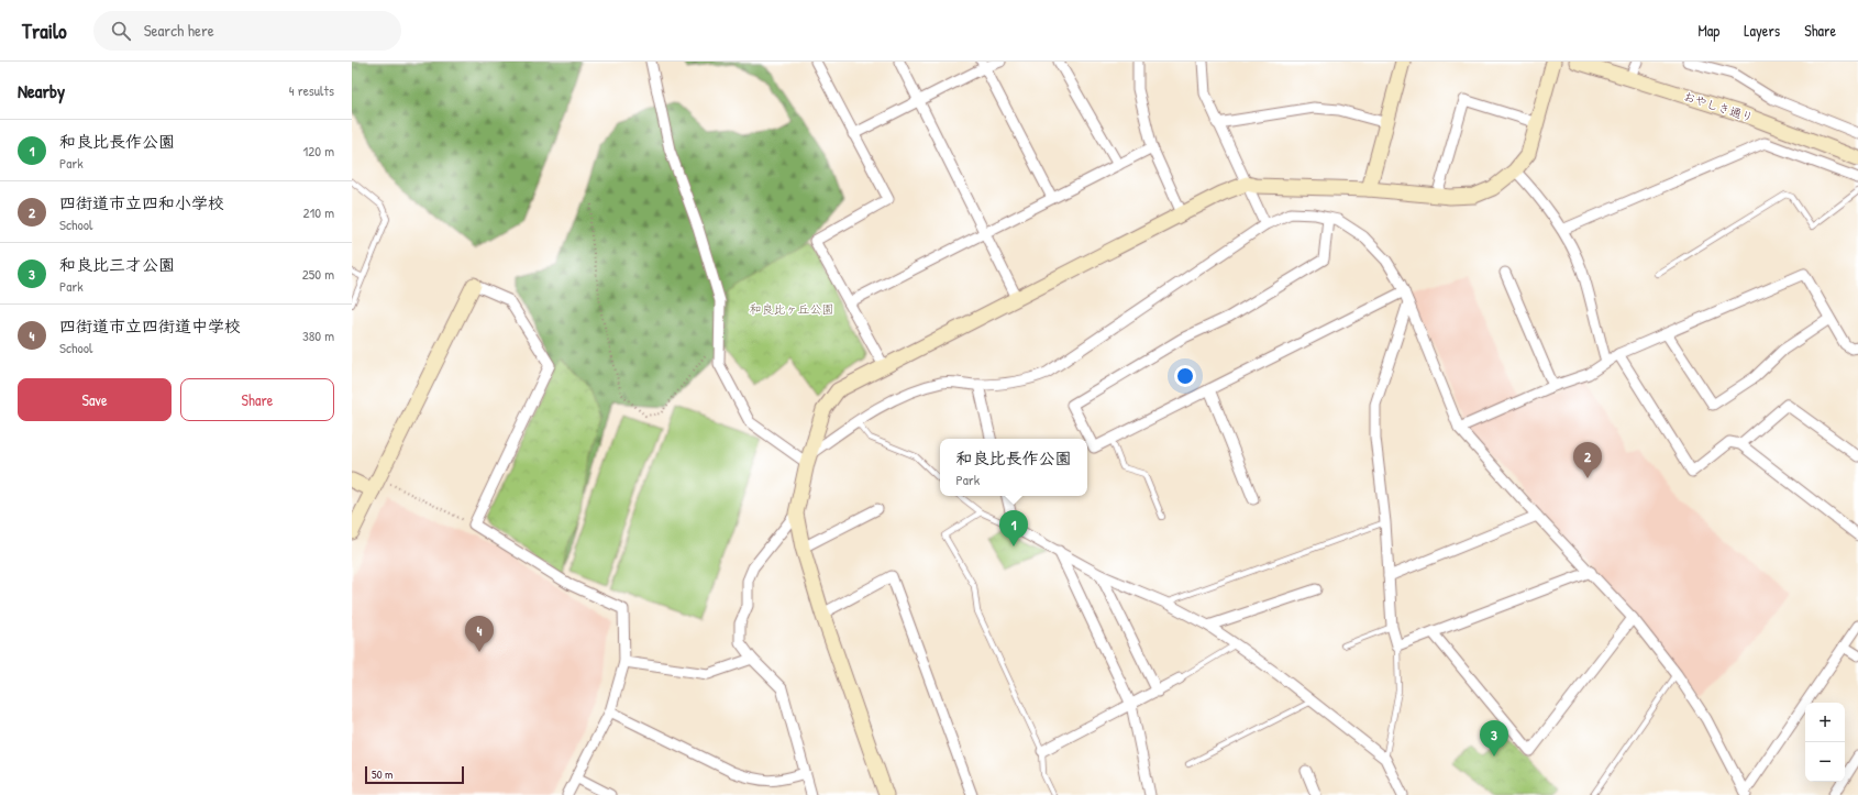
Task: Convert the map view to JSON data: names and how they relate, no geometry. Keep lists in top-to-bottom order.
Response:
{
  "streets": {
    "street": ["おやしき通り"]
  },
  "parks": ["和良比ヶ丘公園"],
  "scale_bar": "50 m",
  "page": {
    "header": "Trailo",
    "search": "Search here",
    "nav": ["Map", "Layers", "Share"],
    "heading": ["Nearby", "4 results"],
    "list": [
      {
        "mark": "1",
        "name": "和良比長作公園",
        "note": "Park",
        "value": "120 m"
      },
      {
        "mark": "2",
        "name": "四街道市立四和小学校",
        "note": "School",
        "value": "210 m"
      },
      {
        "mark": "3",
        "name": "和良比三才公園",
        "note": "Park",
        "value": "250 m"
      },
      {
        "mark": "4",
        "name": "四街道市立四街道中学校",
        "note": "School",
        "value": "380 m"
      }
    ],
    "buttons": ["Save", "Share"],
    "popup": ["和良比長作公園", "Park"],
    "pins": [
      "2",
      "1",
      "4",
      "3"
    ],
    "map_buttons": ["+", "−"],
    "scale": "50 m"
  }
}
